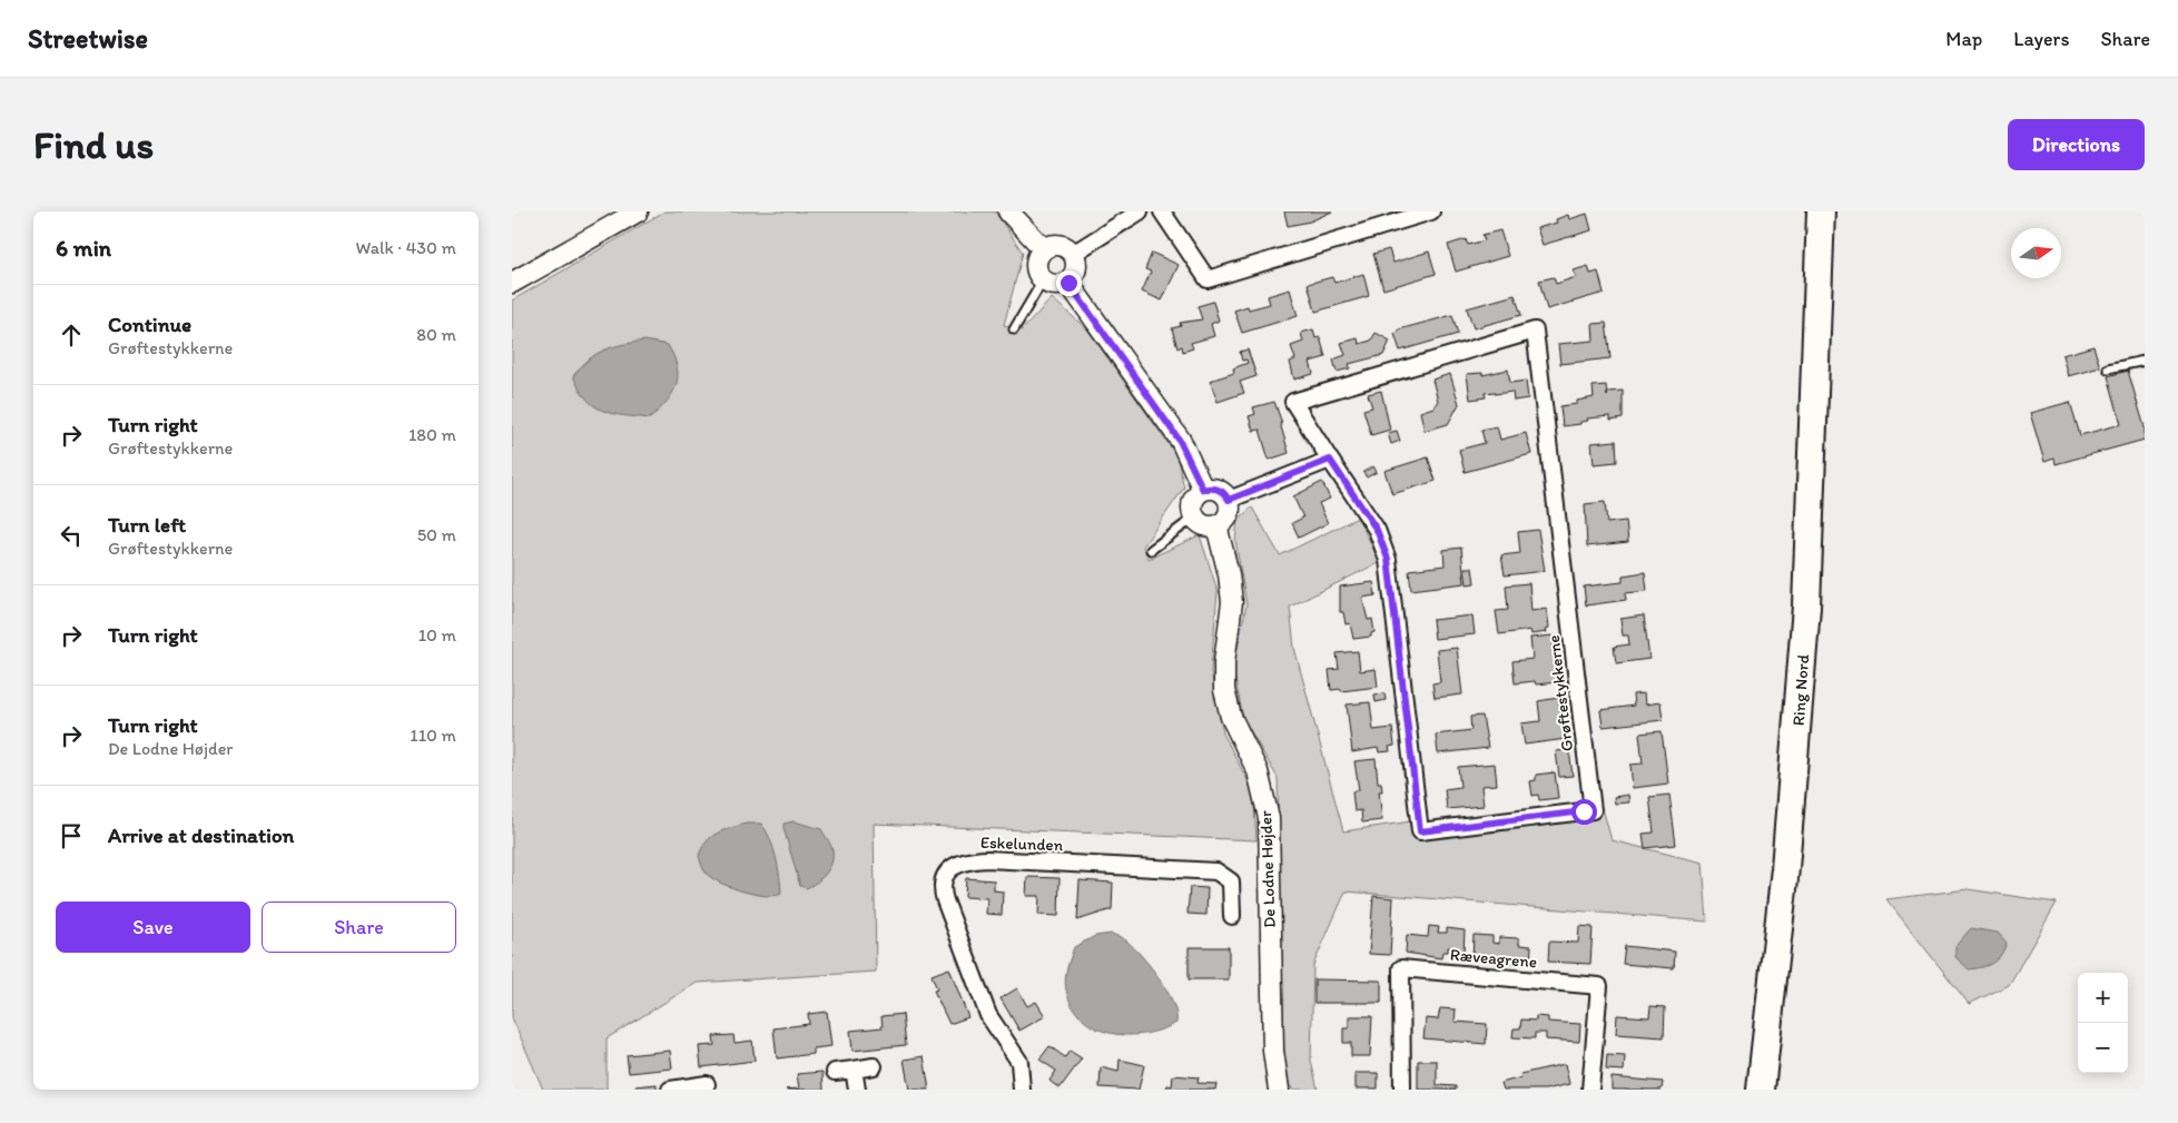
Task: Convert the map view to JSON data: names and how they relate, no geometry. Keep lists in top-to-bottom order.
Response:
{
  "streets": {
    "highway": ["Ring Nord"],
    "street": [
      "Grøftestykkerne",
      "Eskelunden",
      "De Lodne Højder",
      "Ræveagrene"
    ]
  },
  "north": "right",
  "page": {
    "header": "Streetwise",
    "nav": ["Map", "Layers", "Share"],
    "buttons": [
      "Directions",
      ["Save", "Share"]
    ],
    "title": "Find us",
    "heading": ["6 min", "Walk · 430 m"],
    "list": [
      ["Continue", "Grøftestykkerne", "80 m"],
      ["Turn right", "Grøftestykkerne", "180 m"],
      ["Turn left", "Grøftestykkerne", "50 m"],
      ["Turn right", "10 m"],
      ["Turn right", "De Lodne Højder", "110 m"],
      "Arrive at destination"
    ],
    "map_buttons": ["+", "−"]
  }
}
